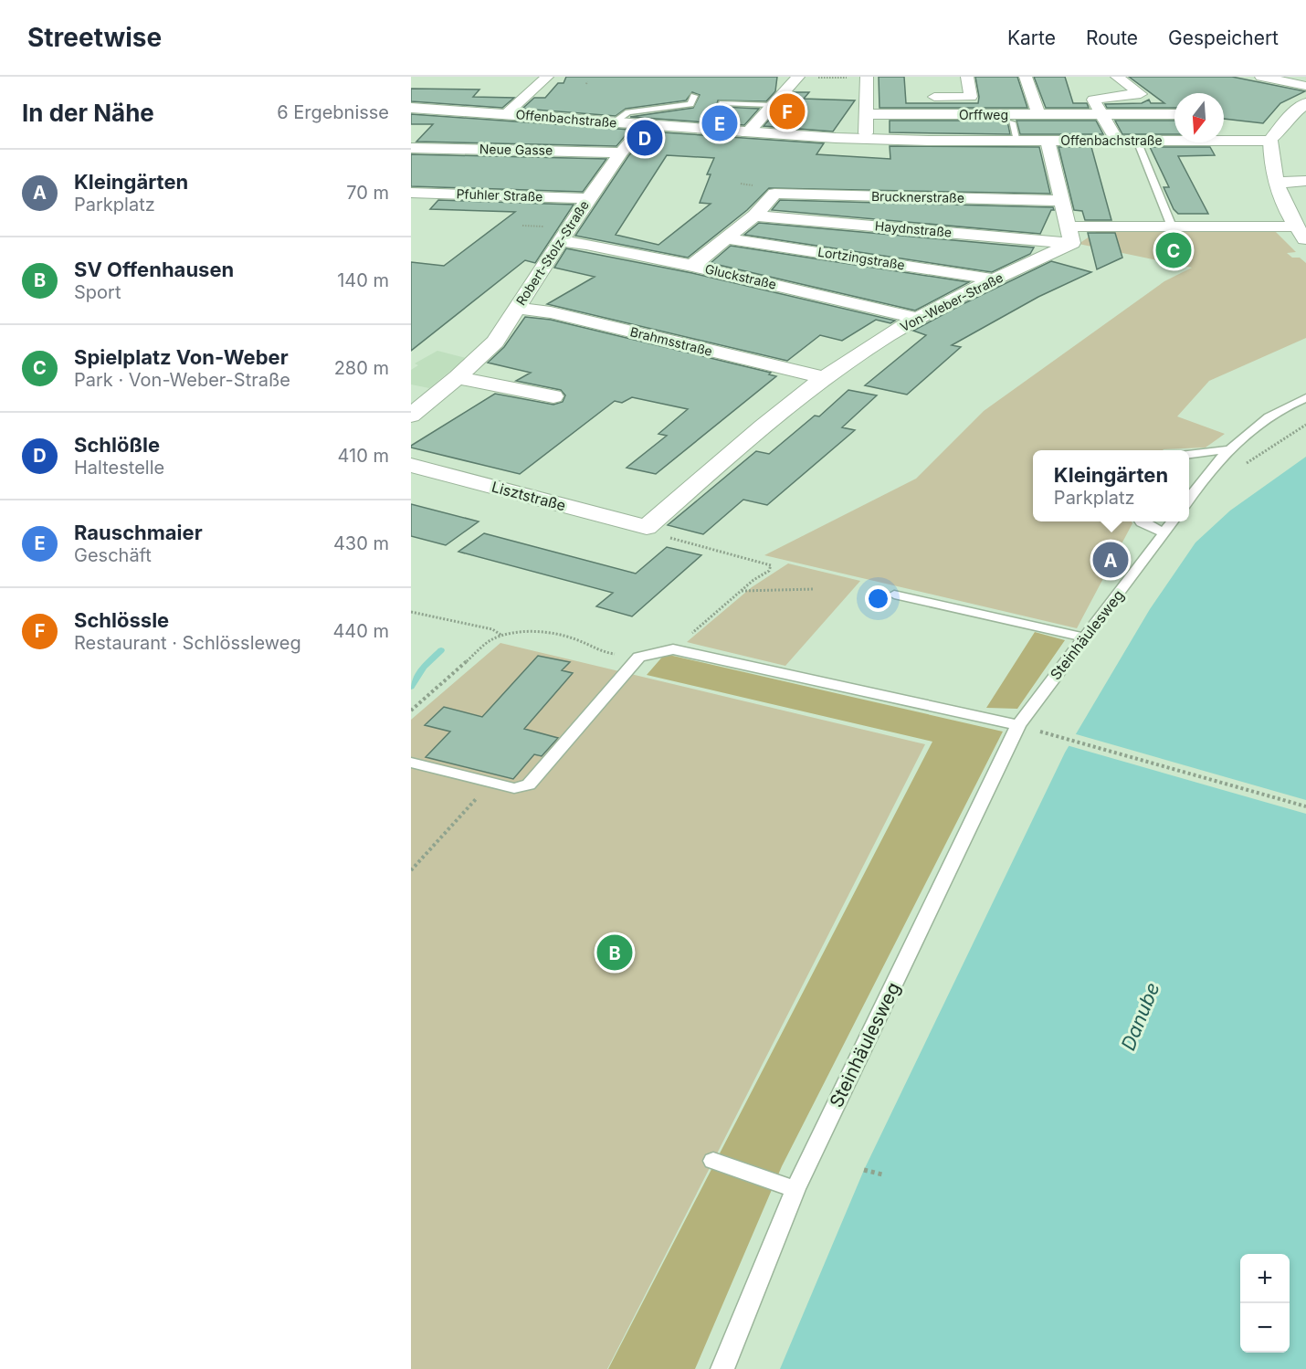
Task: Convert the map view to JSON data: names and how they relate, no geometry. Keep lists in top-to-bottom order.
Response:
{
  "streets": {
    "street": [
      "Orffweg",
      "Offenbachstraße",
      "Neue Gasse",
      "Pfuhler Straße",
      "Brucknerstraße",
      "Haydnstraße",
      "Robert-Stolz-Straße",
      "Lortzingstraße",
      "Gluckstraße",
      "Von-Weber-Straße",
      "Brahmsstraße",
      "Lisztstraße"
    ],
    "lane": ["Steinhäulesweg"]
  },
  "crossings": [
    ["Offenbachstraße", "Robert-Stolz-Straße"],
    ["Neue Gasse", "Robert-Stolz-Straße"],
    ["Pfuhler Straße", "Robert-Stolz-Straße"],
    ["Brucknerstraße", "Haydnstraße"],
    ["Haydnstraße", "Von-Weber-Straße"],
    ["Robert-Stolz-Straße", "Gluckstraße"],
    ["Robert-Stolz-Straße", "Brahmsstraße"],
    ["Lortzingstraße", "Von-Weber-Straße"],
    ["Gluckstraße", "Von-Weber-Straße"],
    ["Von-Weber-Straße", "Brahmsstraße"],
    ["Von-Weber-Straße", "Lisztstraße"]
  ],
  "water": ["Danube"],
  "north": "bottom",
  "page": {
    "header": "Streetwise",
    "nav": ["Karte", "Route", "Gespeichert"],
    "heading": ["In der Nähe", "6 Ergebnisse"],
    "pins": [
      "F",
      "E",
      "D",
      "C",
      "A",
      "B"
    ],
    "list": [
      {
        "mark": "A",
        "name": "Kleingärten",
        "note": "Parkplatz",
        "value": "70 m"
      },
      {
        "mark": "B",
        "name": "SV Offenhausen",
        "note": "Sport",
        "value": "140 m"
      },
      {
        "mark": "C",
        "name": "Spielplatz Von-Weber",
        "note": "Park · Von-Weber-Straße",
        "value": "280 m"
      },
      {
        "mark": "D",
        "name": "Schlößle",
        "note": "Haltestelle",
        "value": "410 m"
      },
      {
        "mark": "E",
        "name": "Rauschmaier",
        "note": "Geschäft",
        "value": "430 m"
      },
      {
        "mark": "F",
        "name": "Schlössle",
        "note": "Restaurant · Schlössleweg",
        "value": "440 m"
      }
    ],
    "popup": ["Kleingärten", "Parkplatz"],
    "map_buttons": ["+", "−"]
  }
}
